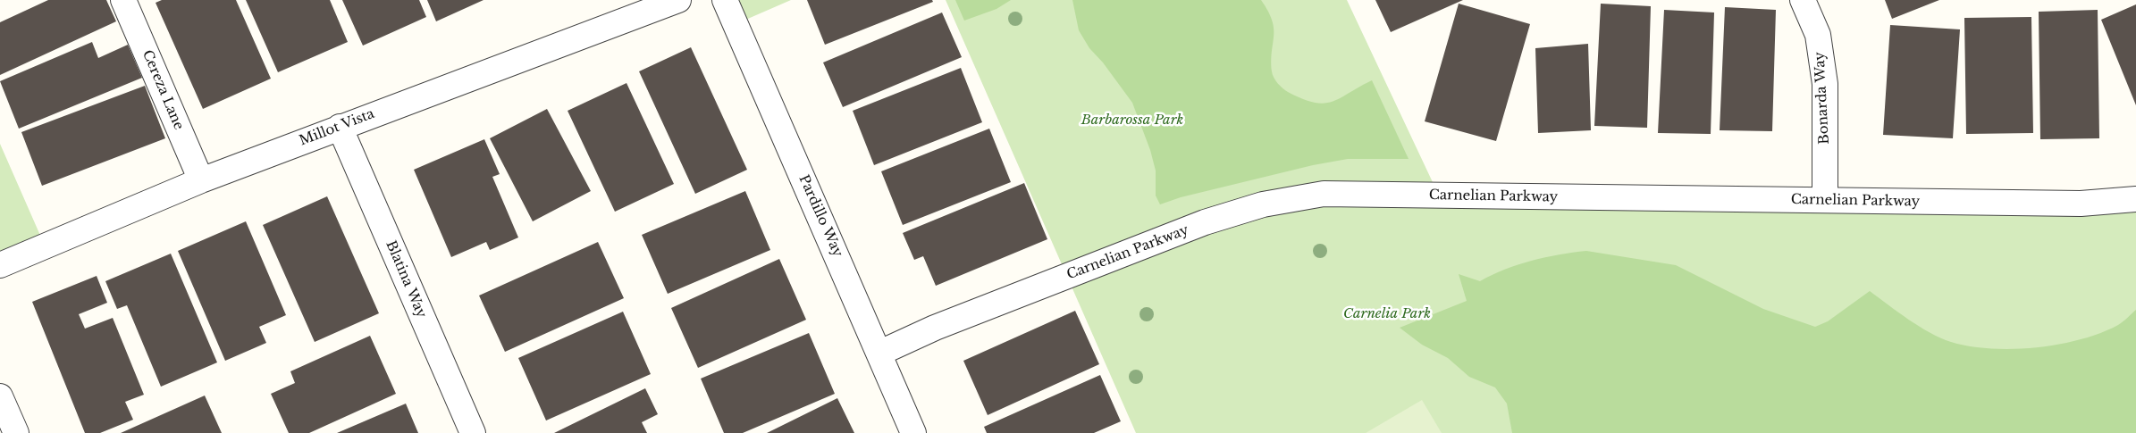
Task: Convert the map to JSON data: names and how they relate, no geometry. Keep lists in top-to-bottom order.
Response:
{
  "streets": {
    "street": [
      "Cereza Lane",
      "Bonarda Way",
      "Millot Vista",
      "Carnelian Parkway",
      "Pardillo Way",
      "Blatina Way"
    ]
  },
  "crossings": [
    ["Cereza Lane", "Millot Vista"],
    ["Bonarda Way", "Carnelian Parkway"],
    ["Millot Vista", "Blatina Way"],
    ["Carnelian Parkway", "Pardillo Way"]
  ],
  "parks": ["Barbarossa Park", "Carnelia Park"]
}
